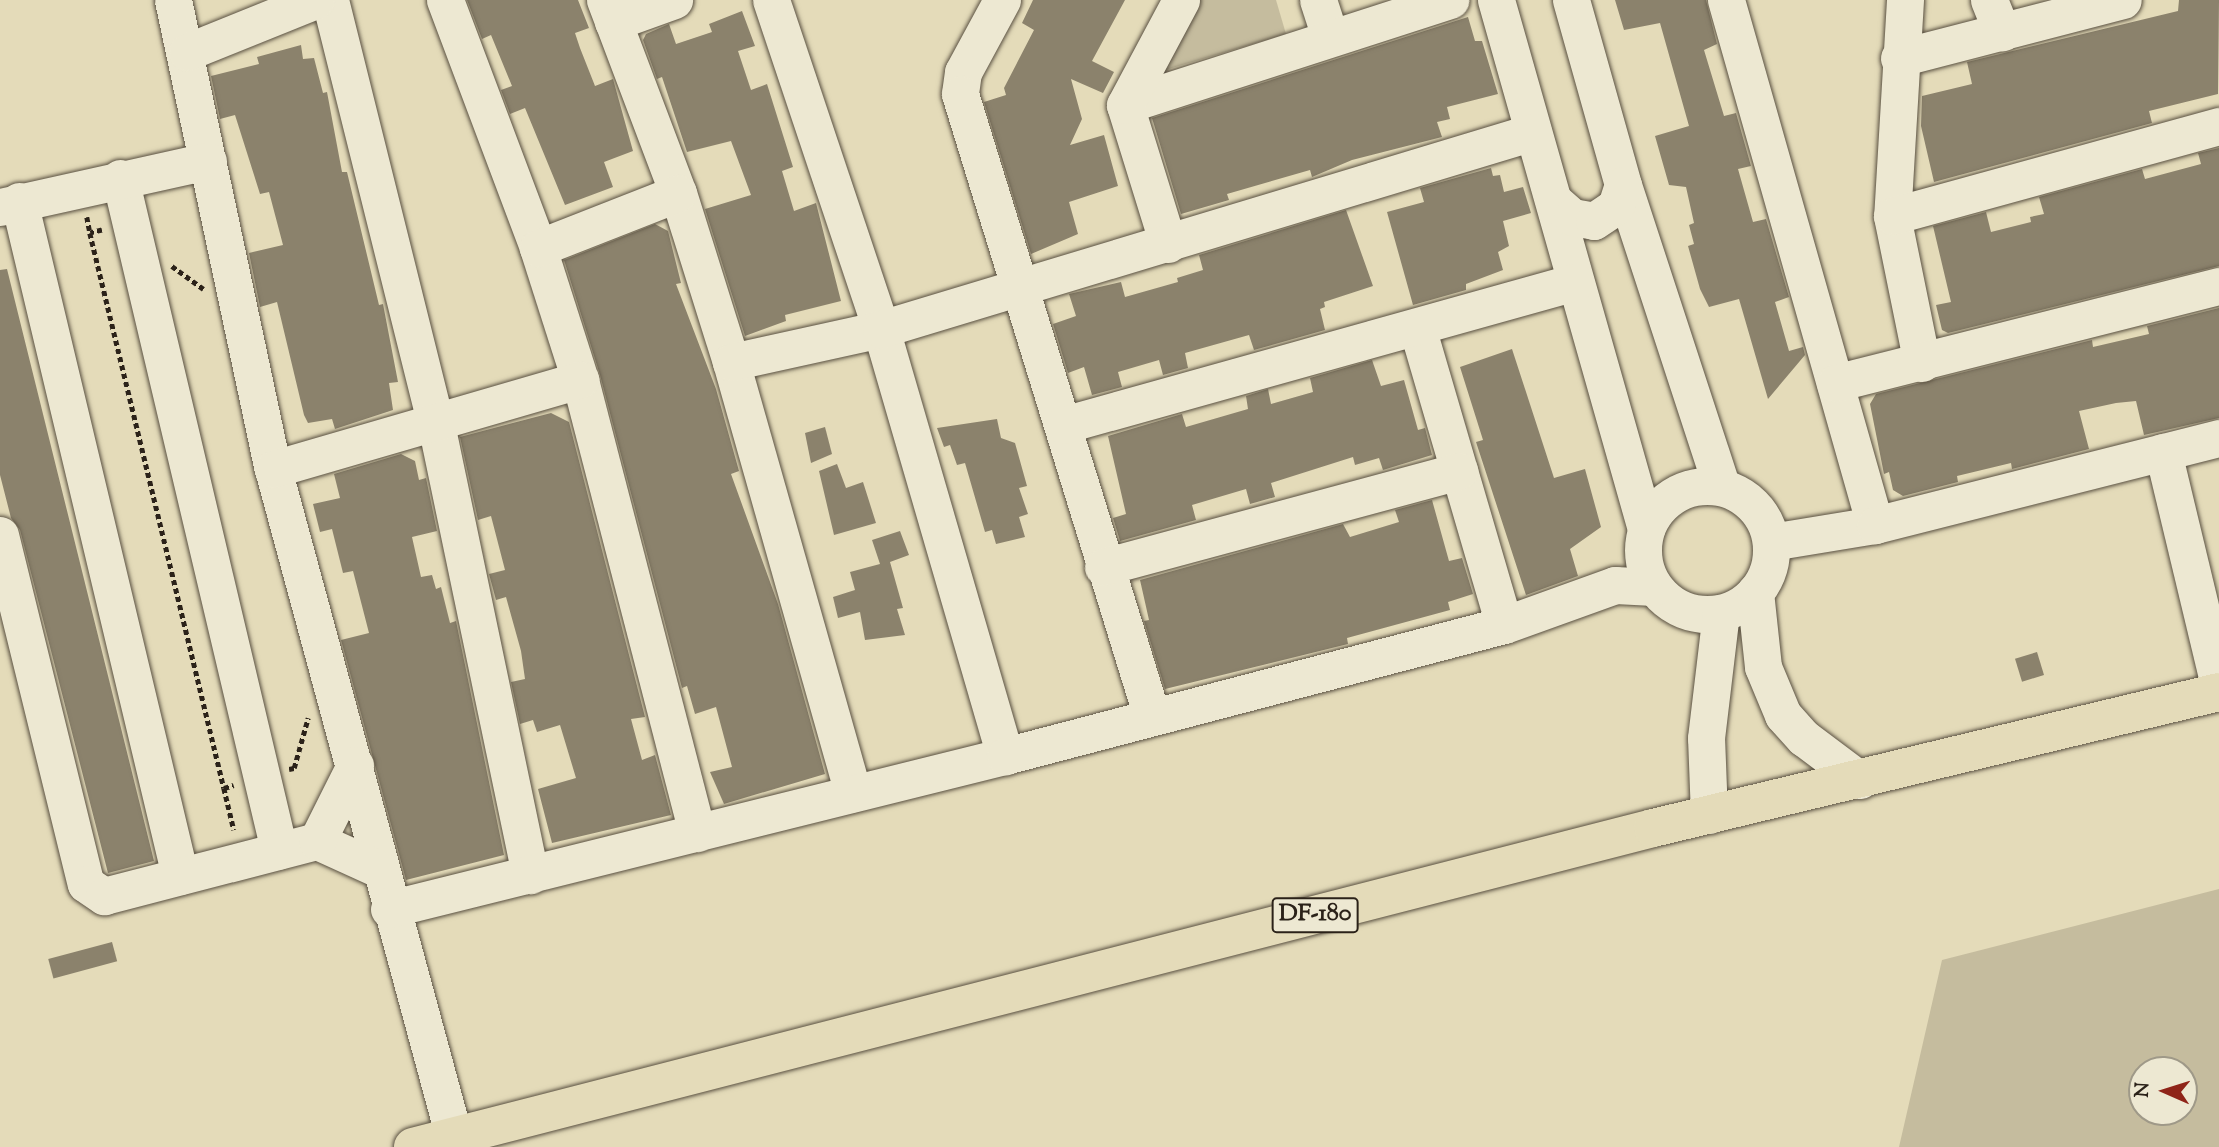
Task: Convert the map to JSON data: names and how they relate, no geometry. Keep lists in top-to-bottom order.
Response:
{
  "streets": {
    "highway": ["DF-180"]
  },
  "north": "left"
}
